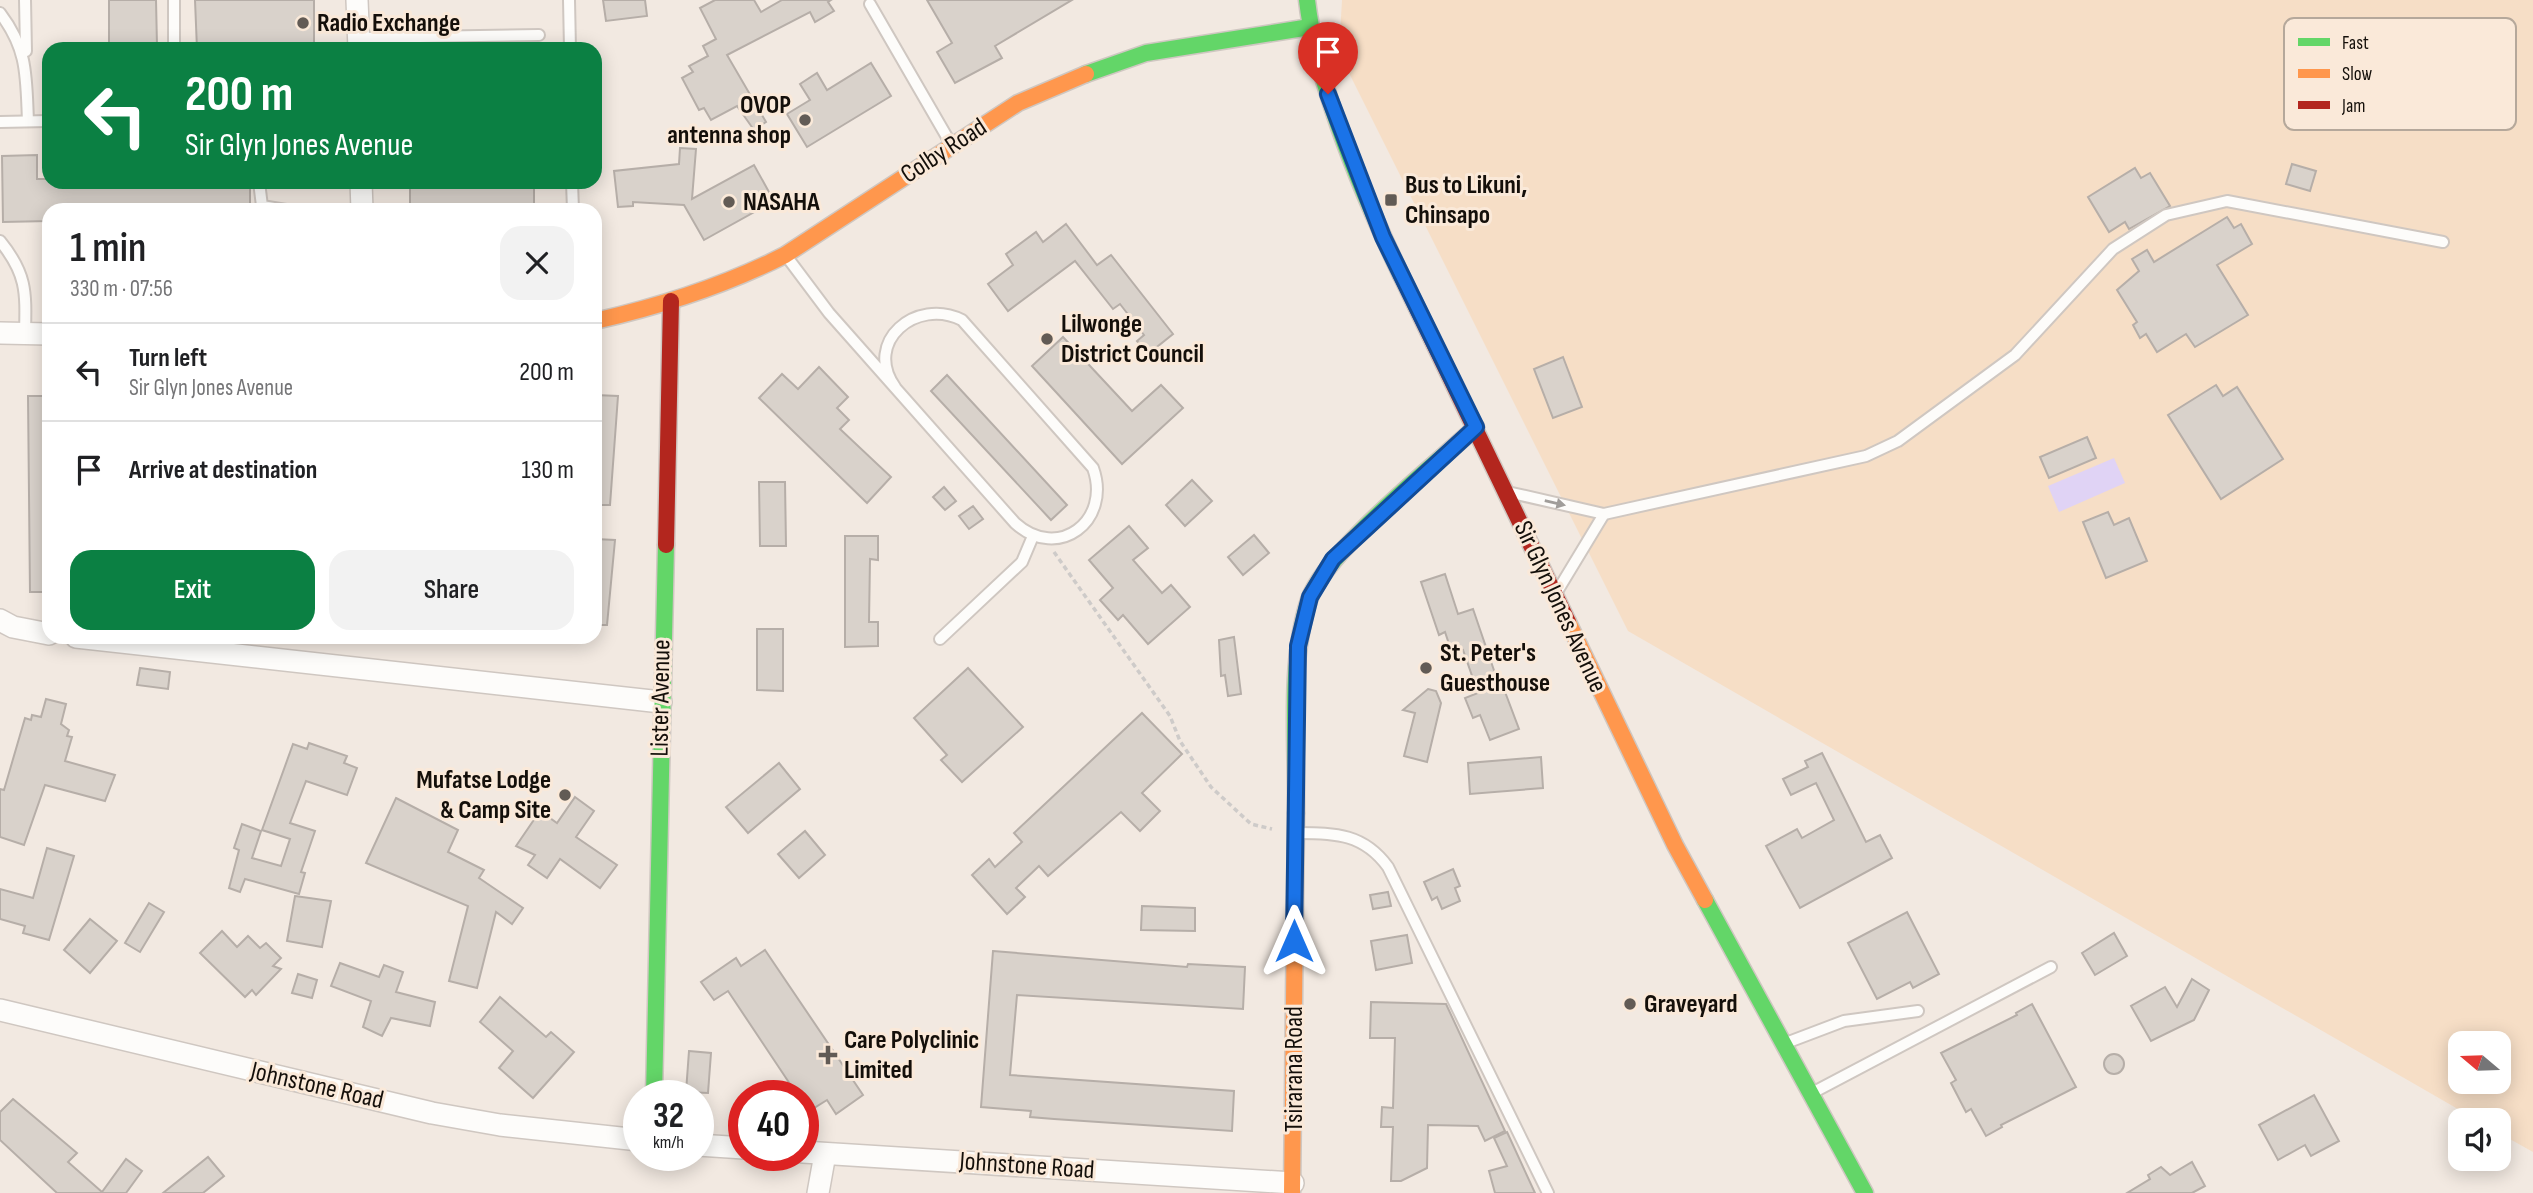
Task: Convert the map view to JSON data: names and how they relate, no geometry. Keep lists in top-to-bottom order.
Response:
{
  "streets": {
    "street": [
      "Colby Road",
      "Sir Glyn Jones Avenue",
      "Lister Avenue",
      "Tsirarana Road",
      "Johnstone Road"
    ]
  },
  "crossings": [
    ["Colby Road", "Sir Glyn Jones Avenue"],
    ["Colby Road", "Lister Avenue"],
    ["Sir Glyn Jones Avenue", "Tsirarana Road"],
    ["Tsirarana Road", "Johnstone Road"]
  ],
  "places": {
    "other": [
      "Radio Exchange",
      "OVOP antenna shop",
      "NASAHA",
      "Lilwonge District Council",
      "St. Peter's Guesthouse",
      "Mufatse Lodge & Camp Site",
      "Graveyard"
    ],
    "transit": ["Bus to Likuni, Chinsapo"],
    "health": ["Care Polyclinic Limited"]
  },
  "legend": ["Fast", "Slow", "Jam"],
  "north": "left",
  "page": {
    "turn": ["200 m", "Sir Glyn Jones Avenue"],
    "heading": ["1 min", "330 m · 07:56"],
    "list": [
      {
        "name": "Turn left",
        "note": "Sir Glyn Jones Avenue",
        "value": "200 m"
      },
      {
        "name": "Arrive at destination",
        "value": "130 m"
      }
    ],
    "buttons": ["Exit", "Share"],
    "speed": "32 km/h",
    "limit": "40"
  }
}
